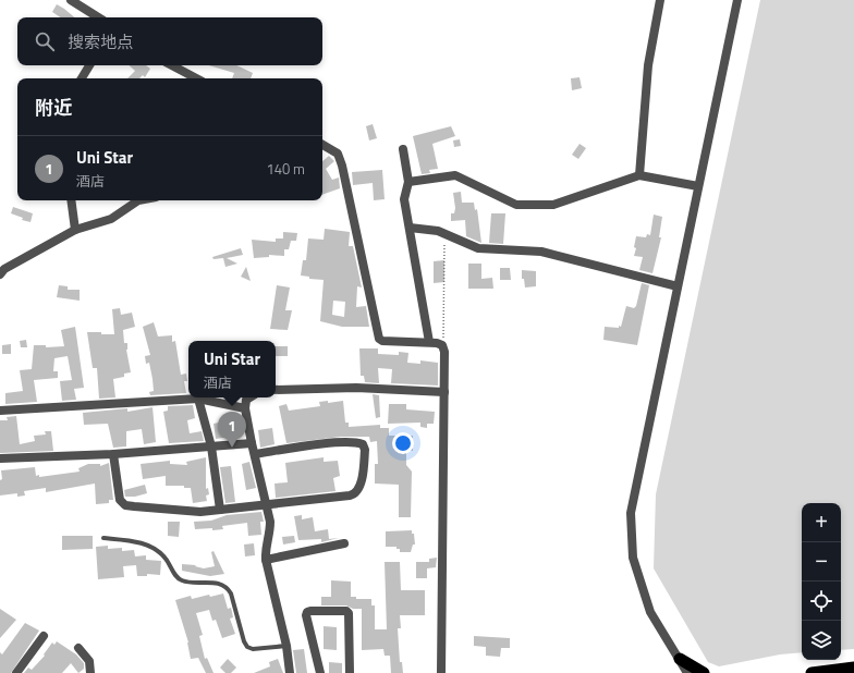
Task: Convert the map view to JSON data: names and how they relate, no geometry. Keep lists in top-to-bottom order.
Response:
{
  "page": {
    "search": "搜索地点",
    "heading": "附近",
    "list": [
      {
        "mark": "1",
        "name": "Uni Star",
        "note": "酒店",
        "value": "140 m"
      }
    ],
    "popup": ["Uni Star", "酒店"],
    "pins": "1",
    "map_buttons": ["+", "−"]
  }
}
